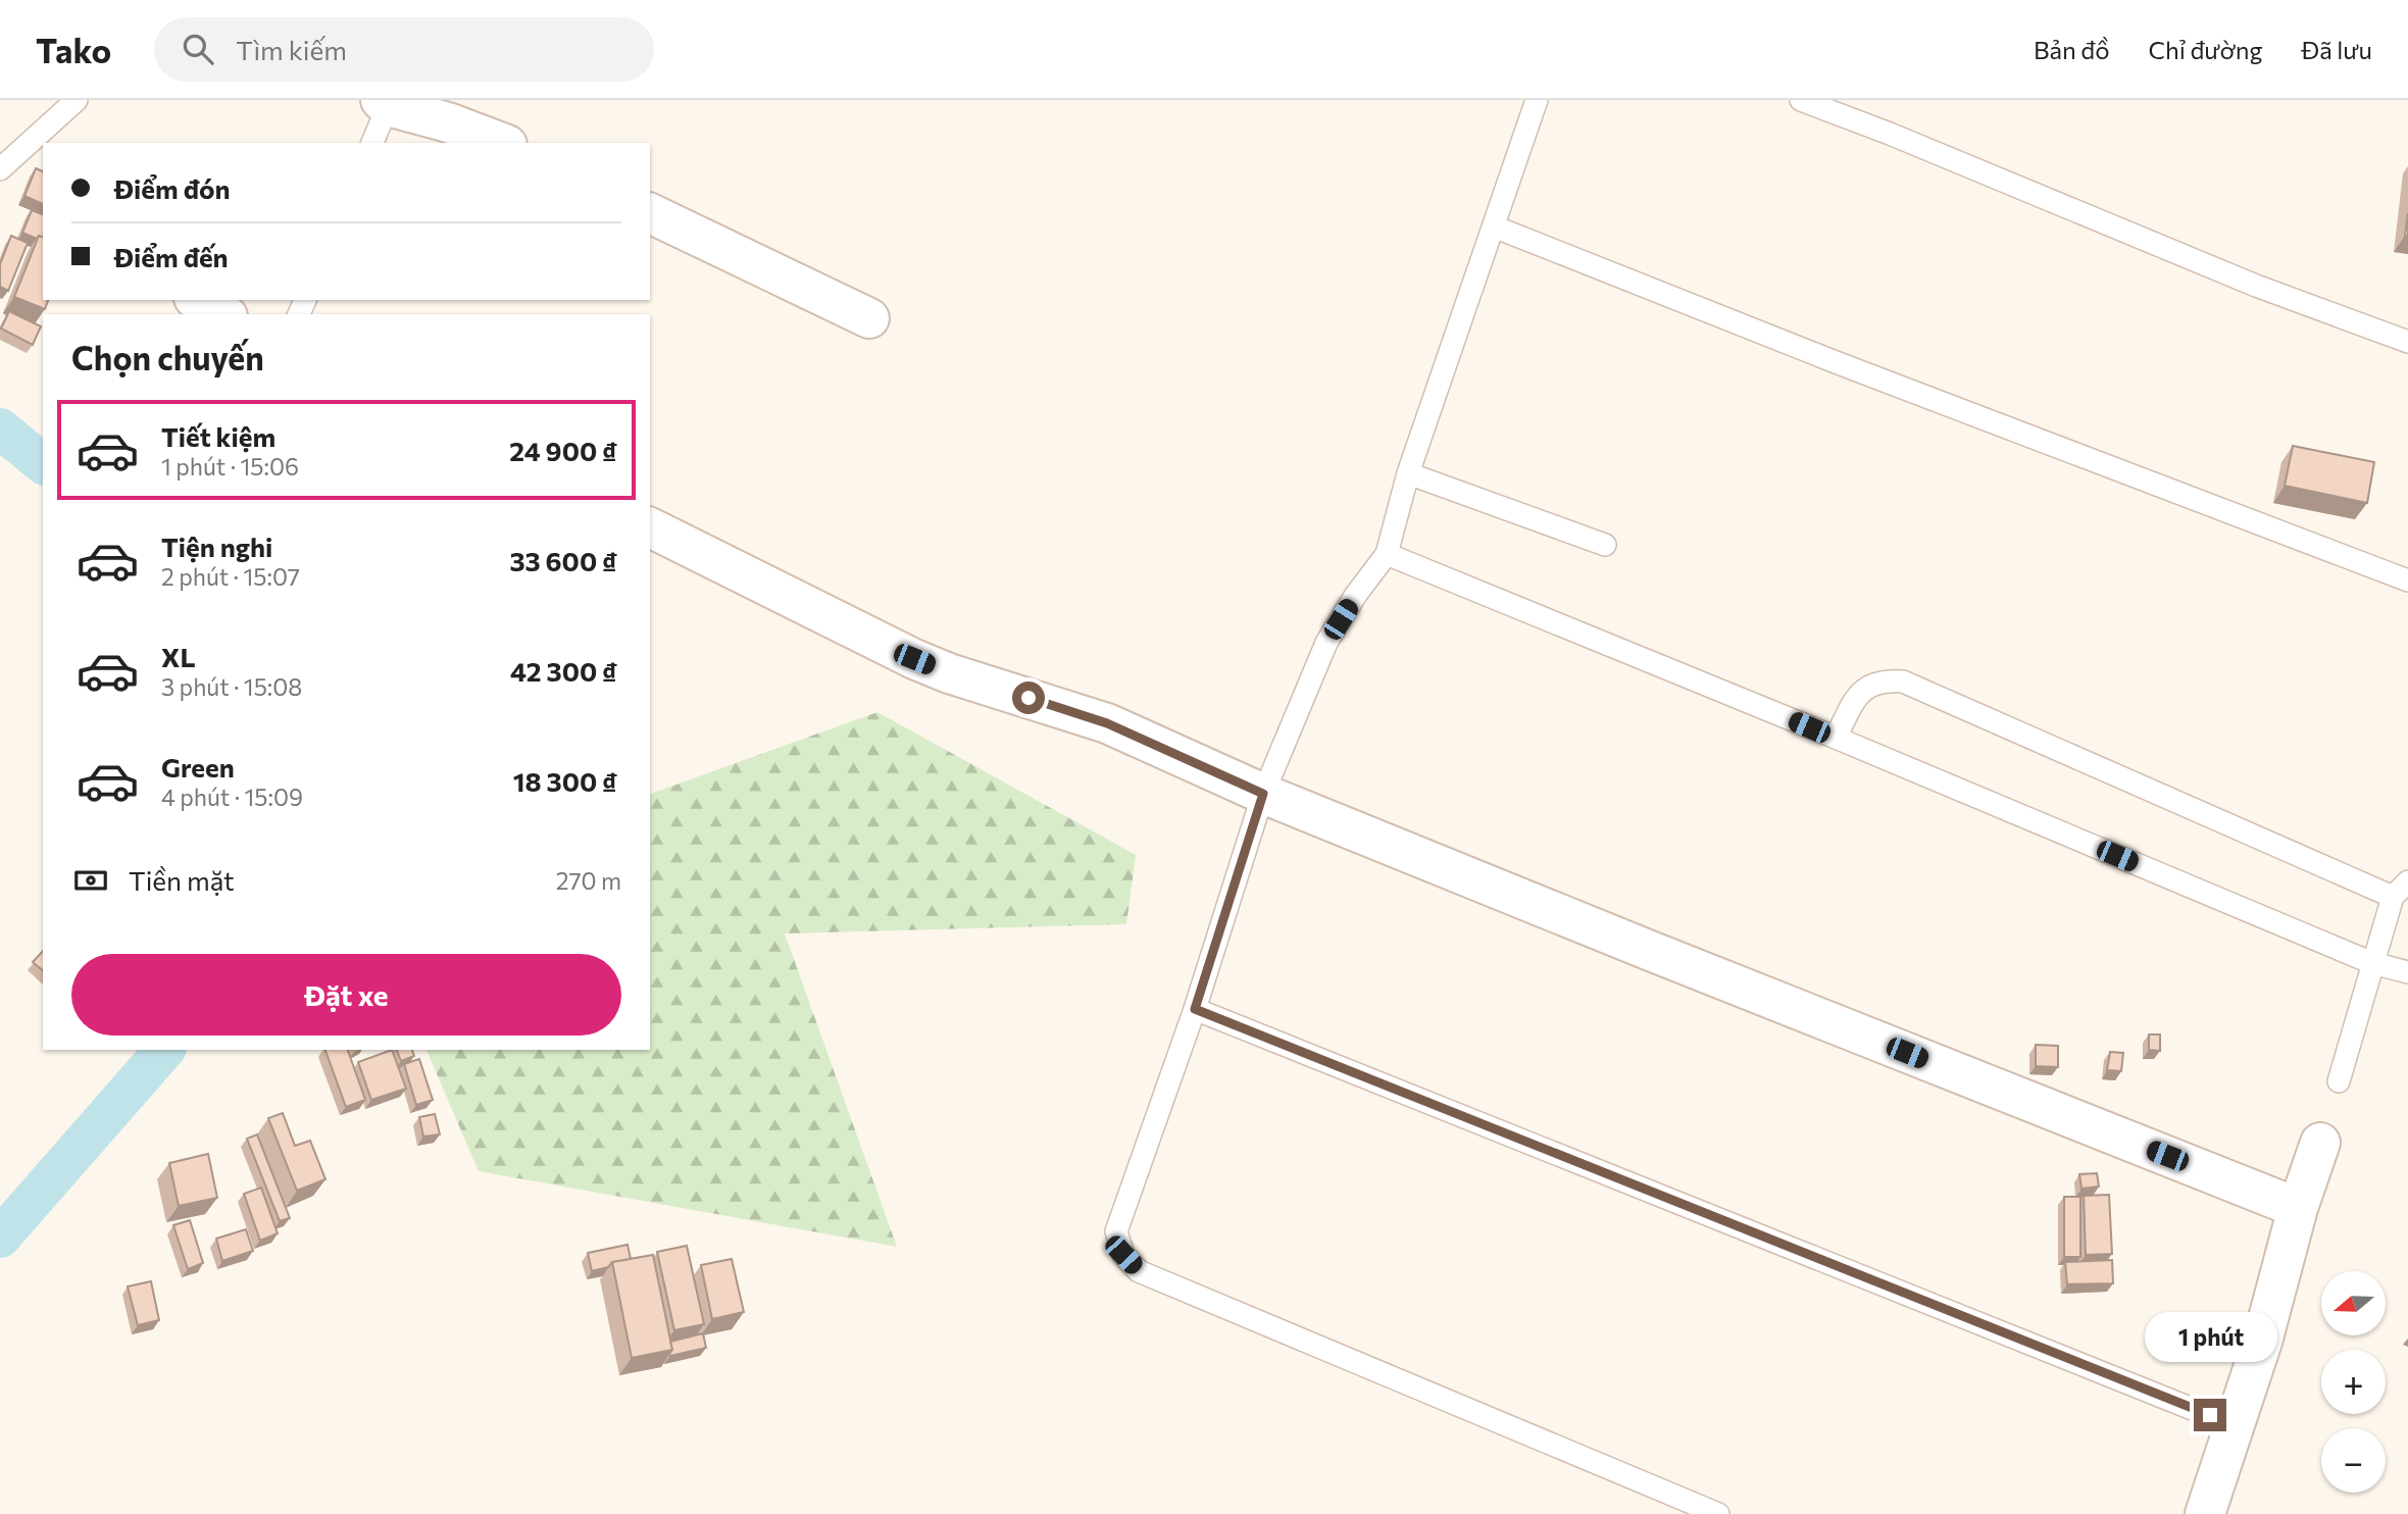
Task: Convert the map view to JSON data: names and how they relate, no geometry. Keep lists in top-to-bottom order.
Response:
{
  "north": "left",
  "page": {
    "header": "Tako",
    "search": "Tìm kiếm",
    "nav": ["Bản đồ", "Chỉ đường", "Đã lưu"],
    "banner": ["Điểm đón", "Điểm đến"],
    "heading": "Chọn chuyến",
    "list": [
      {
        "name": "Tiết kiệm",
        "note": "1 phút · 15:06",
        "value": "24 900 ₫"
      },
      {
        "name": "Tiện nghi",
        "note": "2 phút · 15:07",
        "value": "33 600 ₫"
      },
      {
        "name": "XL",
        "note": "3 phút · 15:08",
        "value": "42 300 ₫"
      },
      {
        "name": "Green",
        "note": "4 phút · 15:09",
        "value": "18 300 ₫"
      }
    ],
    "pay": ["Tiền mặt", "270 m"],
    "buttons": "Đặt xe",
    "map_buttons": ["+", "−"],
    "bubble": "1 phút"
  }
}
